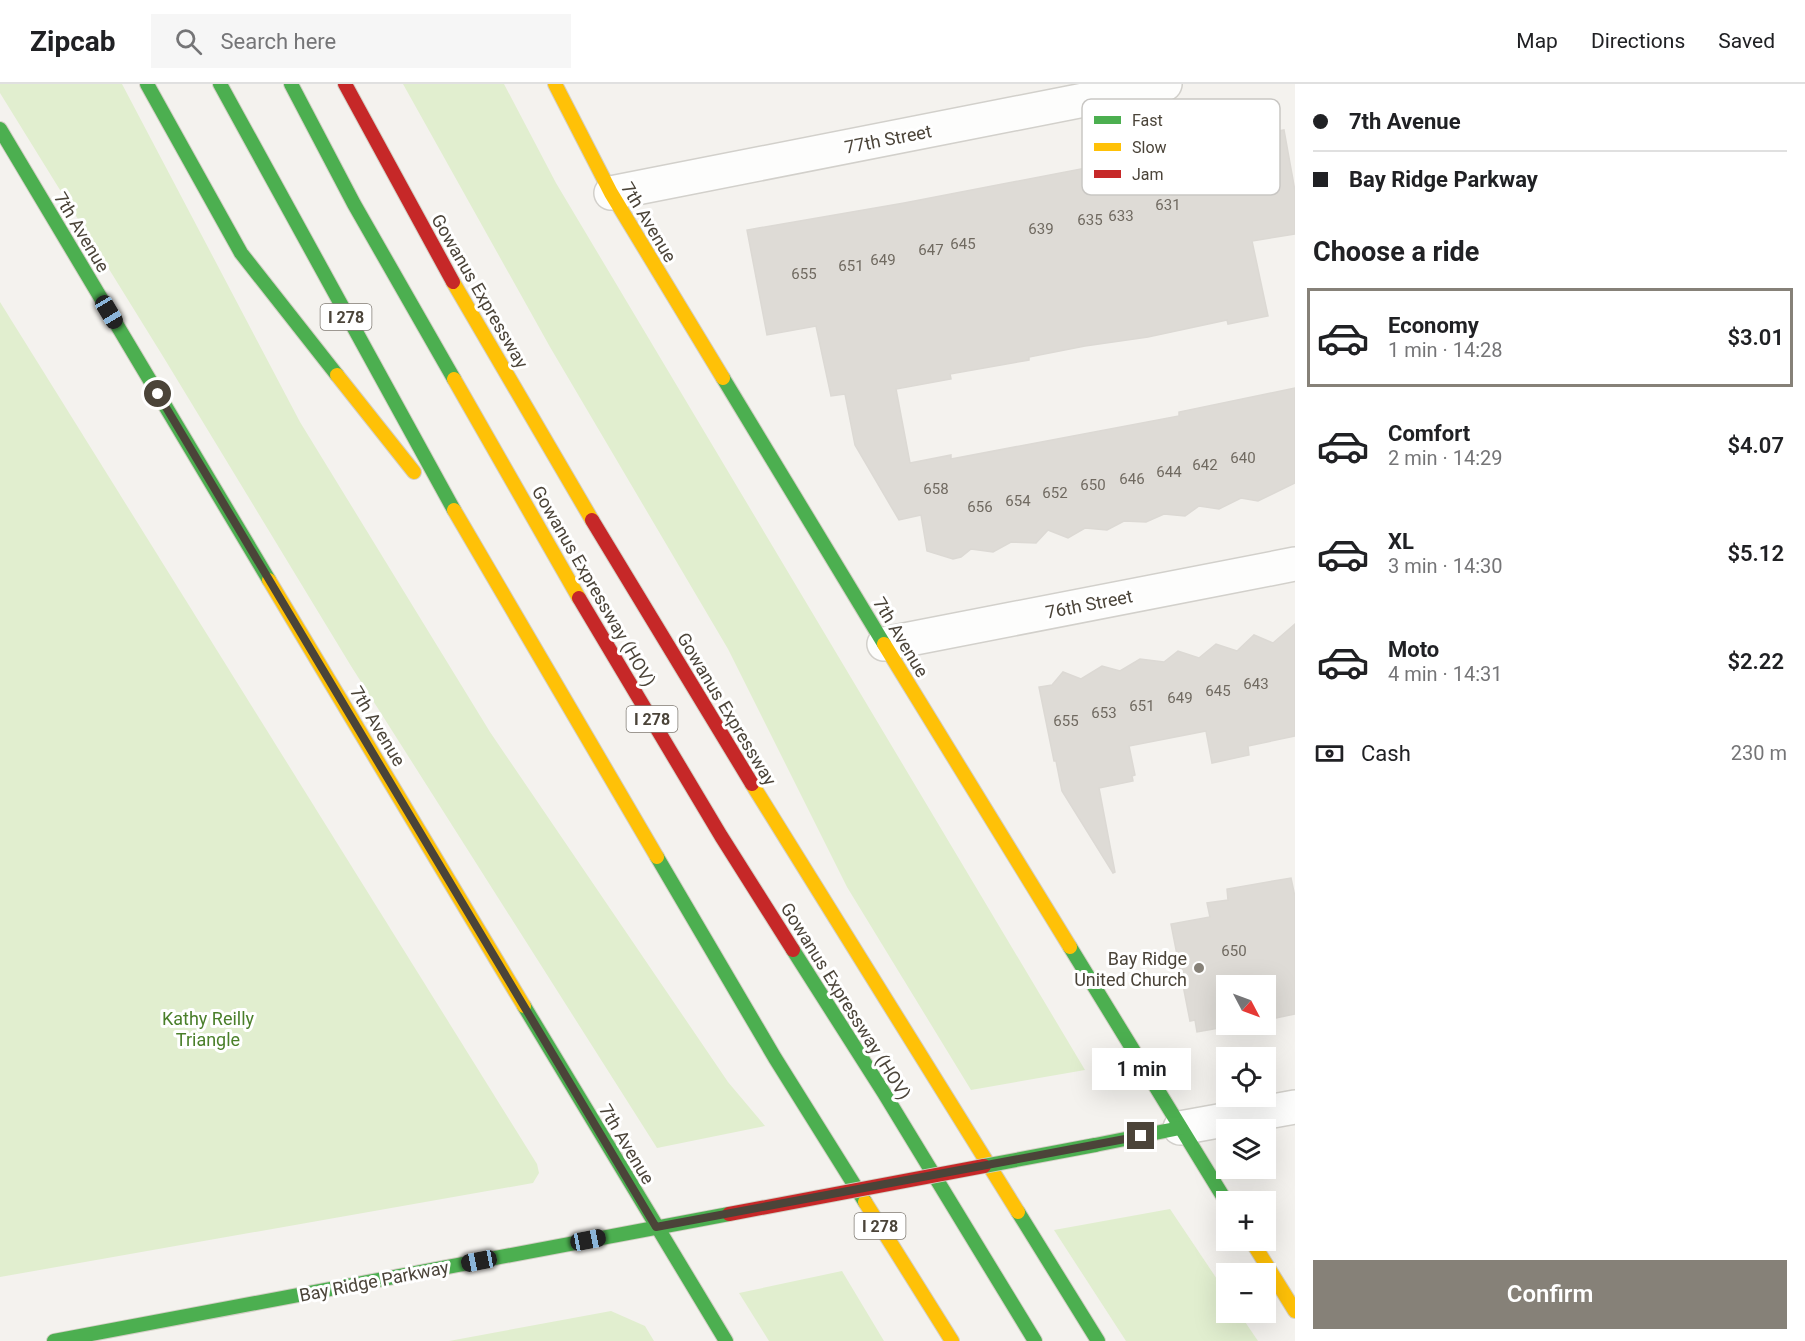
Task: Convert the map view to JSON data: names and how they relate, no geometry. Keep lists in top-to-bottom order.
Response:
{
  "streets": {
    "main road": [
      "7th Avenue",
      "Gowanus Expressway",
      "I 278",
      "Gowanus Expressway (HOV)",
      "Bay Ridge Parkway"
    ],
    "street": ["77th Street", "76th Street"]
  },
  "crossings": [
    ["77th Street", "7th Avenue"],
    ["7th Avenue", "76th Street"],
    ["7th Avenue", "Bay Ridge Parkway"]
  ],
  "parks": ["Kathy Reilly Triangle"],
  "places": ["Bay Ridge United Church"],
  "house_numbers": [
    "631",
    "633",
    "635",
    "639",
    "645",
    "647",
    "649",
    "651",
    "655",
    "640",
    "642",
    "644",
    "646",
    "650",
    "658",
    "652",
    "654",
    "656",
    "643",
    "645",
    "649",
    "651",
    "653",
    "655",
    "650"
  ],
  "legend": ["Fast", "Slow", "Jam"],
  "north": "bottom right",
  "page": {
    "header": "Zipcab",
    "search": "Search here",
    "nav": ["Map", "Directions", "Saved"],
    "banner": ["7th Avenue", "Bay Ridge Parkway"],
    "heading": "Choose a ride",
    "list": [
      {
        "name": "Economy",
        "note": "1 min · 14:28",
        "value": "$3.01"
      },
      {
        "name": "Comfort",
        "note": "2 min · 14:29",
        "value": "$4.07"
      },
      {
        "name": "XL",
        "note": "3 min · 14:30",
        "value": "$5.12"
      },
      {
        "name": "Moto",
        "note": "4 min · 14:31",
        "value": "$2.22"
      }
    ],
    "pay": ["Cash", "230 m"],
    "map_buttons": ["+", "−"],
    "bubble": "1 min",
    "buttons": "Confirm"
  }
}
